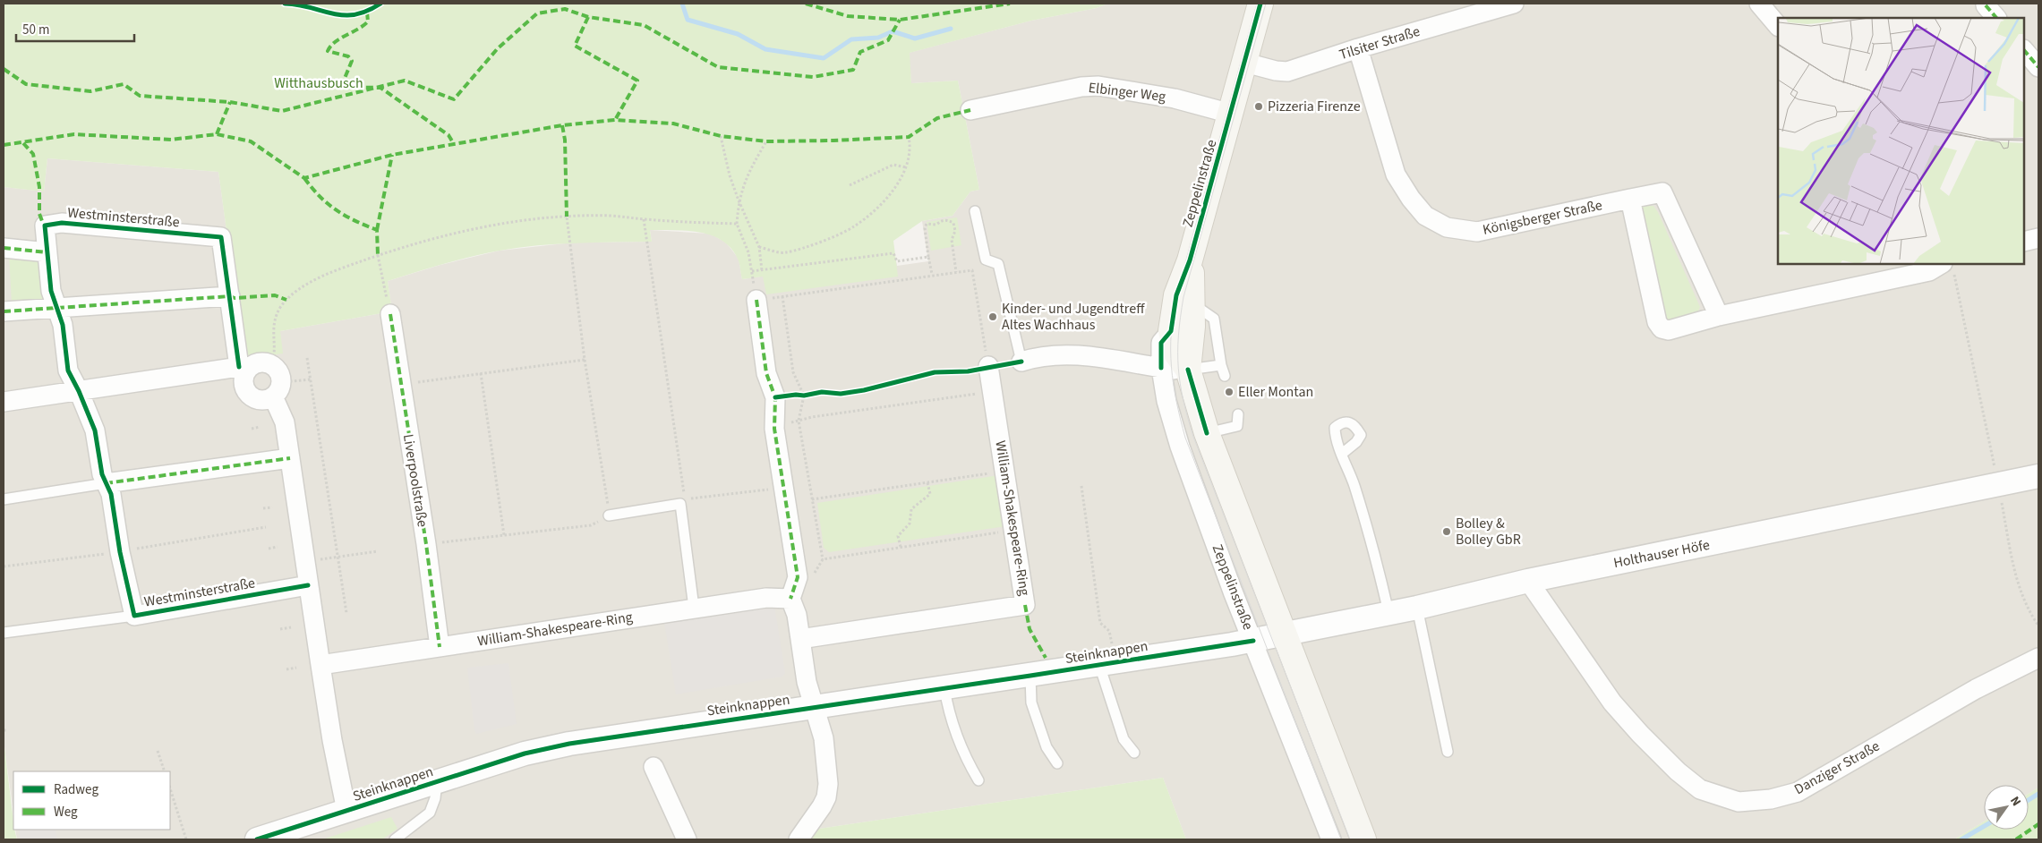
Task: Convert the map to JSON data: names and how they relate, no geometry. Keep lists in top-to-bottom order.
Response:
{
  "streets": {
    "main road": ["Zeppelinstraße"],
    "street": [
      "Tilsiter Straße",
      "Elbinger Weg",
      "Westminsterstraße",
      "Königsberger Straße",
      "Liverpoolstraße",
      "William-Shakespeare-Ring",
      "Holthauser Höfe",
      "Steinknappen",
      "Danziger Straße"
    ]
  },
  "crossings": [
    ["Tilsiter Straße", "Zeppelinstraße"],
    ["Tilsiter Straße", "Königsberger Straße"],
    ["Elbinger Weg", "Zeppelinstraße"],
    ["Zeppelinstraße", "Holthauser Höfe"],
    ["Zeppelinstraße", "Steinknappen"],
    ["Liverpoolstraße", "William-Shakespeare-Ring"],
    ["Holthauser Höfe", "Steinknappen"],
    ["Holthauser Höfe", "Danziger Straße"]
  ],
  "parks": ["Witthausbusch"],
  "places": [
    "Pizzeria Firenze",
    "Kinder- und Jugendtreff Altes Wachhaus",
    "Eller Montan",
    "Bolley & Bolley GbR"
  ],
  "legend": ["Radweg", "Weg"],
  "scale_bar": "50 m",
  "north": "top right"
}
